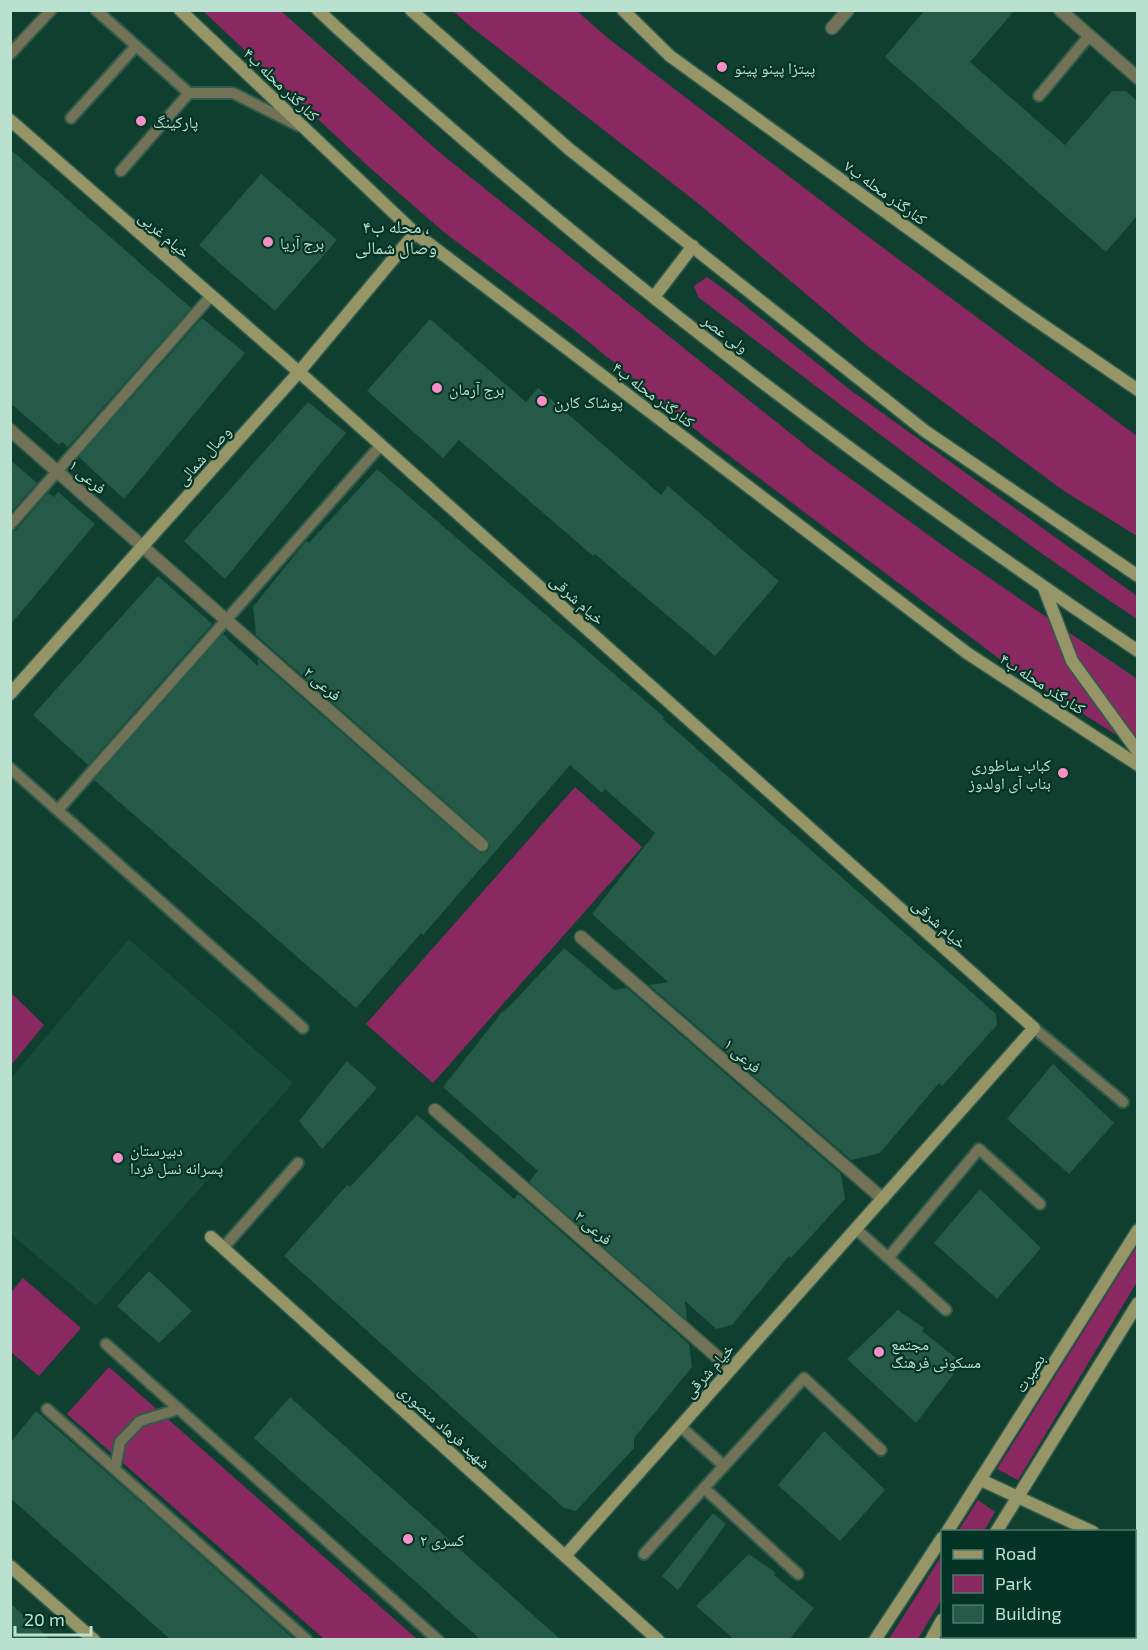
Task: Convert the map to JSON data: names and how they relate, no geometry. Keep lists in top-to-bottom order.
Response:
{
  "streets": {
    "street": [
      "کنارگذر محله ب۴",
      "کنارگذر محله ب۷",
      "خیام غربی",
      "ولی عصر",
      "وصال شمالی",
      "فرعی ۱",
      "خیام شرقی",
      "فرعی ۲",
      "بصیرت",
      "شهید فرهاد منصوری"
    ]
  },
  "crossings": [
    ["کنارگذر محله ب۴", "وصال شمالی"],
    ["خیام غربی", "وصال شمالی"],
    ["خیام غربی", "خیام شرقی"],
    ["وصال شمالی", "فرعی ۱"],
    ["وصال شمالی", "خیام شرقی"],
    ["وصال شمالی", "فرعی ۲"],
    ["فرعی ۱", "خیام شرقی"],
    ["فرعی ۱", "فرعی ۲"],
    ["خیام شرقی", "فرعی ۲"],
    ["خیام شرقی", "شهید فرهاد منصوری"]
  ],
  "districts": ["محله ب۴ ، وصال شمالی"],
  "places": [
    "پیتزا پینو پینو",
    "پارکینگ",
    "برج آریا",
    "برج آرمان",
    "پوشاک کارن",
    "کباب ساطوری بناب آی اولدوز",
    "دبیرستان پسرانه نسل فردا",
    "مجتمع مسکونی فرهنگ",
    "کسری ۲"
  ],
  "legend": ["Road", "Park", "Building"],
  "scale_bar": "20 m"
}
